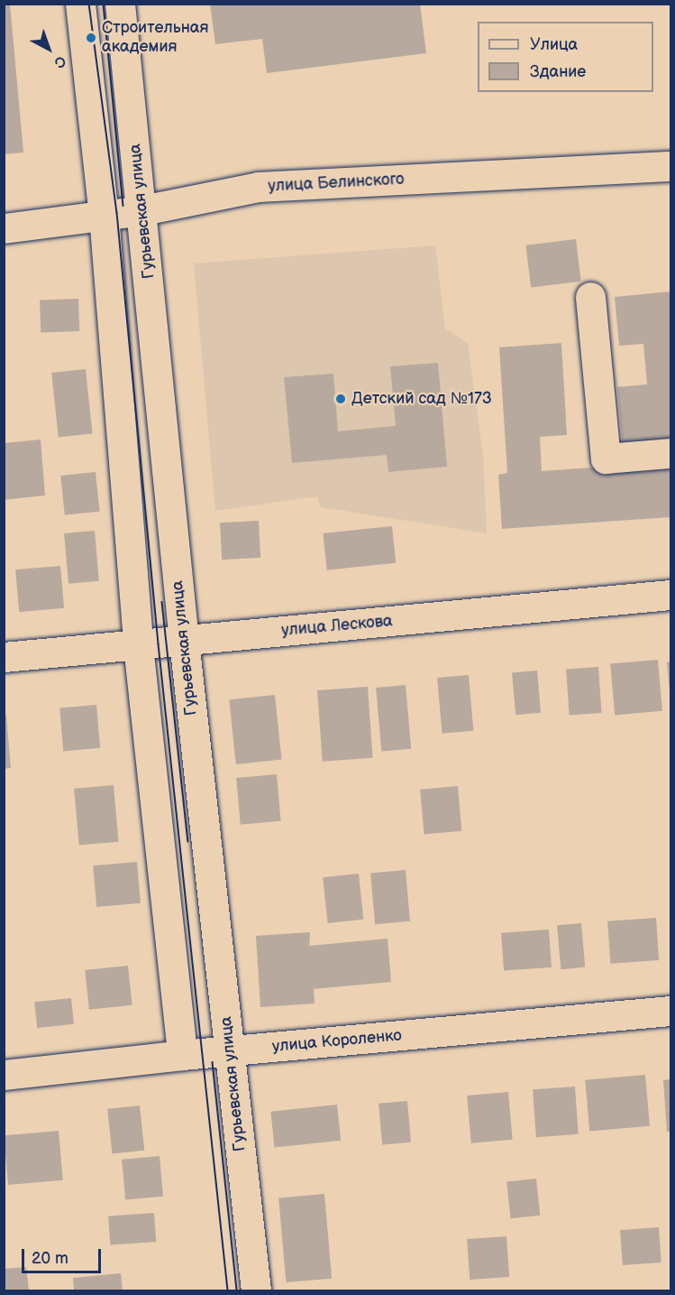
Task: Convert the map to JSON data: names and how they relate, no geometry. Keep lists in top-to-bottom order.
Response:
{
  "streets": {
    "street": [
      "улица Белинского",
      "Гурьевская улица",
      "улица Лескова",
      "улица Короленко"
    ]
  },
  "crossings": [
    ["улица Белинского", "Гурьевская улица"],
    ["Гурьевская улица", "улица Лескова"],
    ["Гурьевская улица", "улица Короленко"]
  ],
  "places": ["Строительная академия", "Детский сад №173"],
  "legend": ["Улица", "Здание"],
  "scale_bar": "20 m",
  "north": "bottom right"
}
